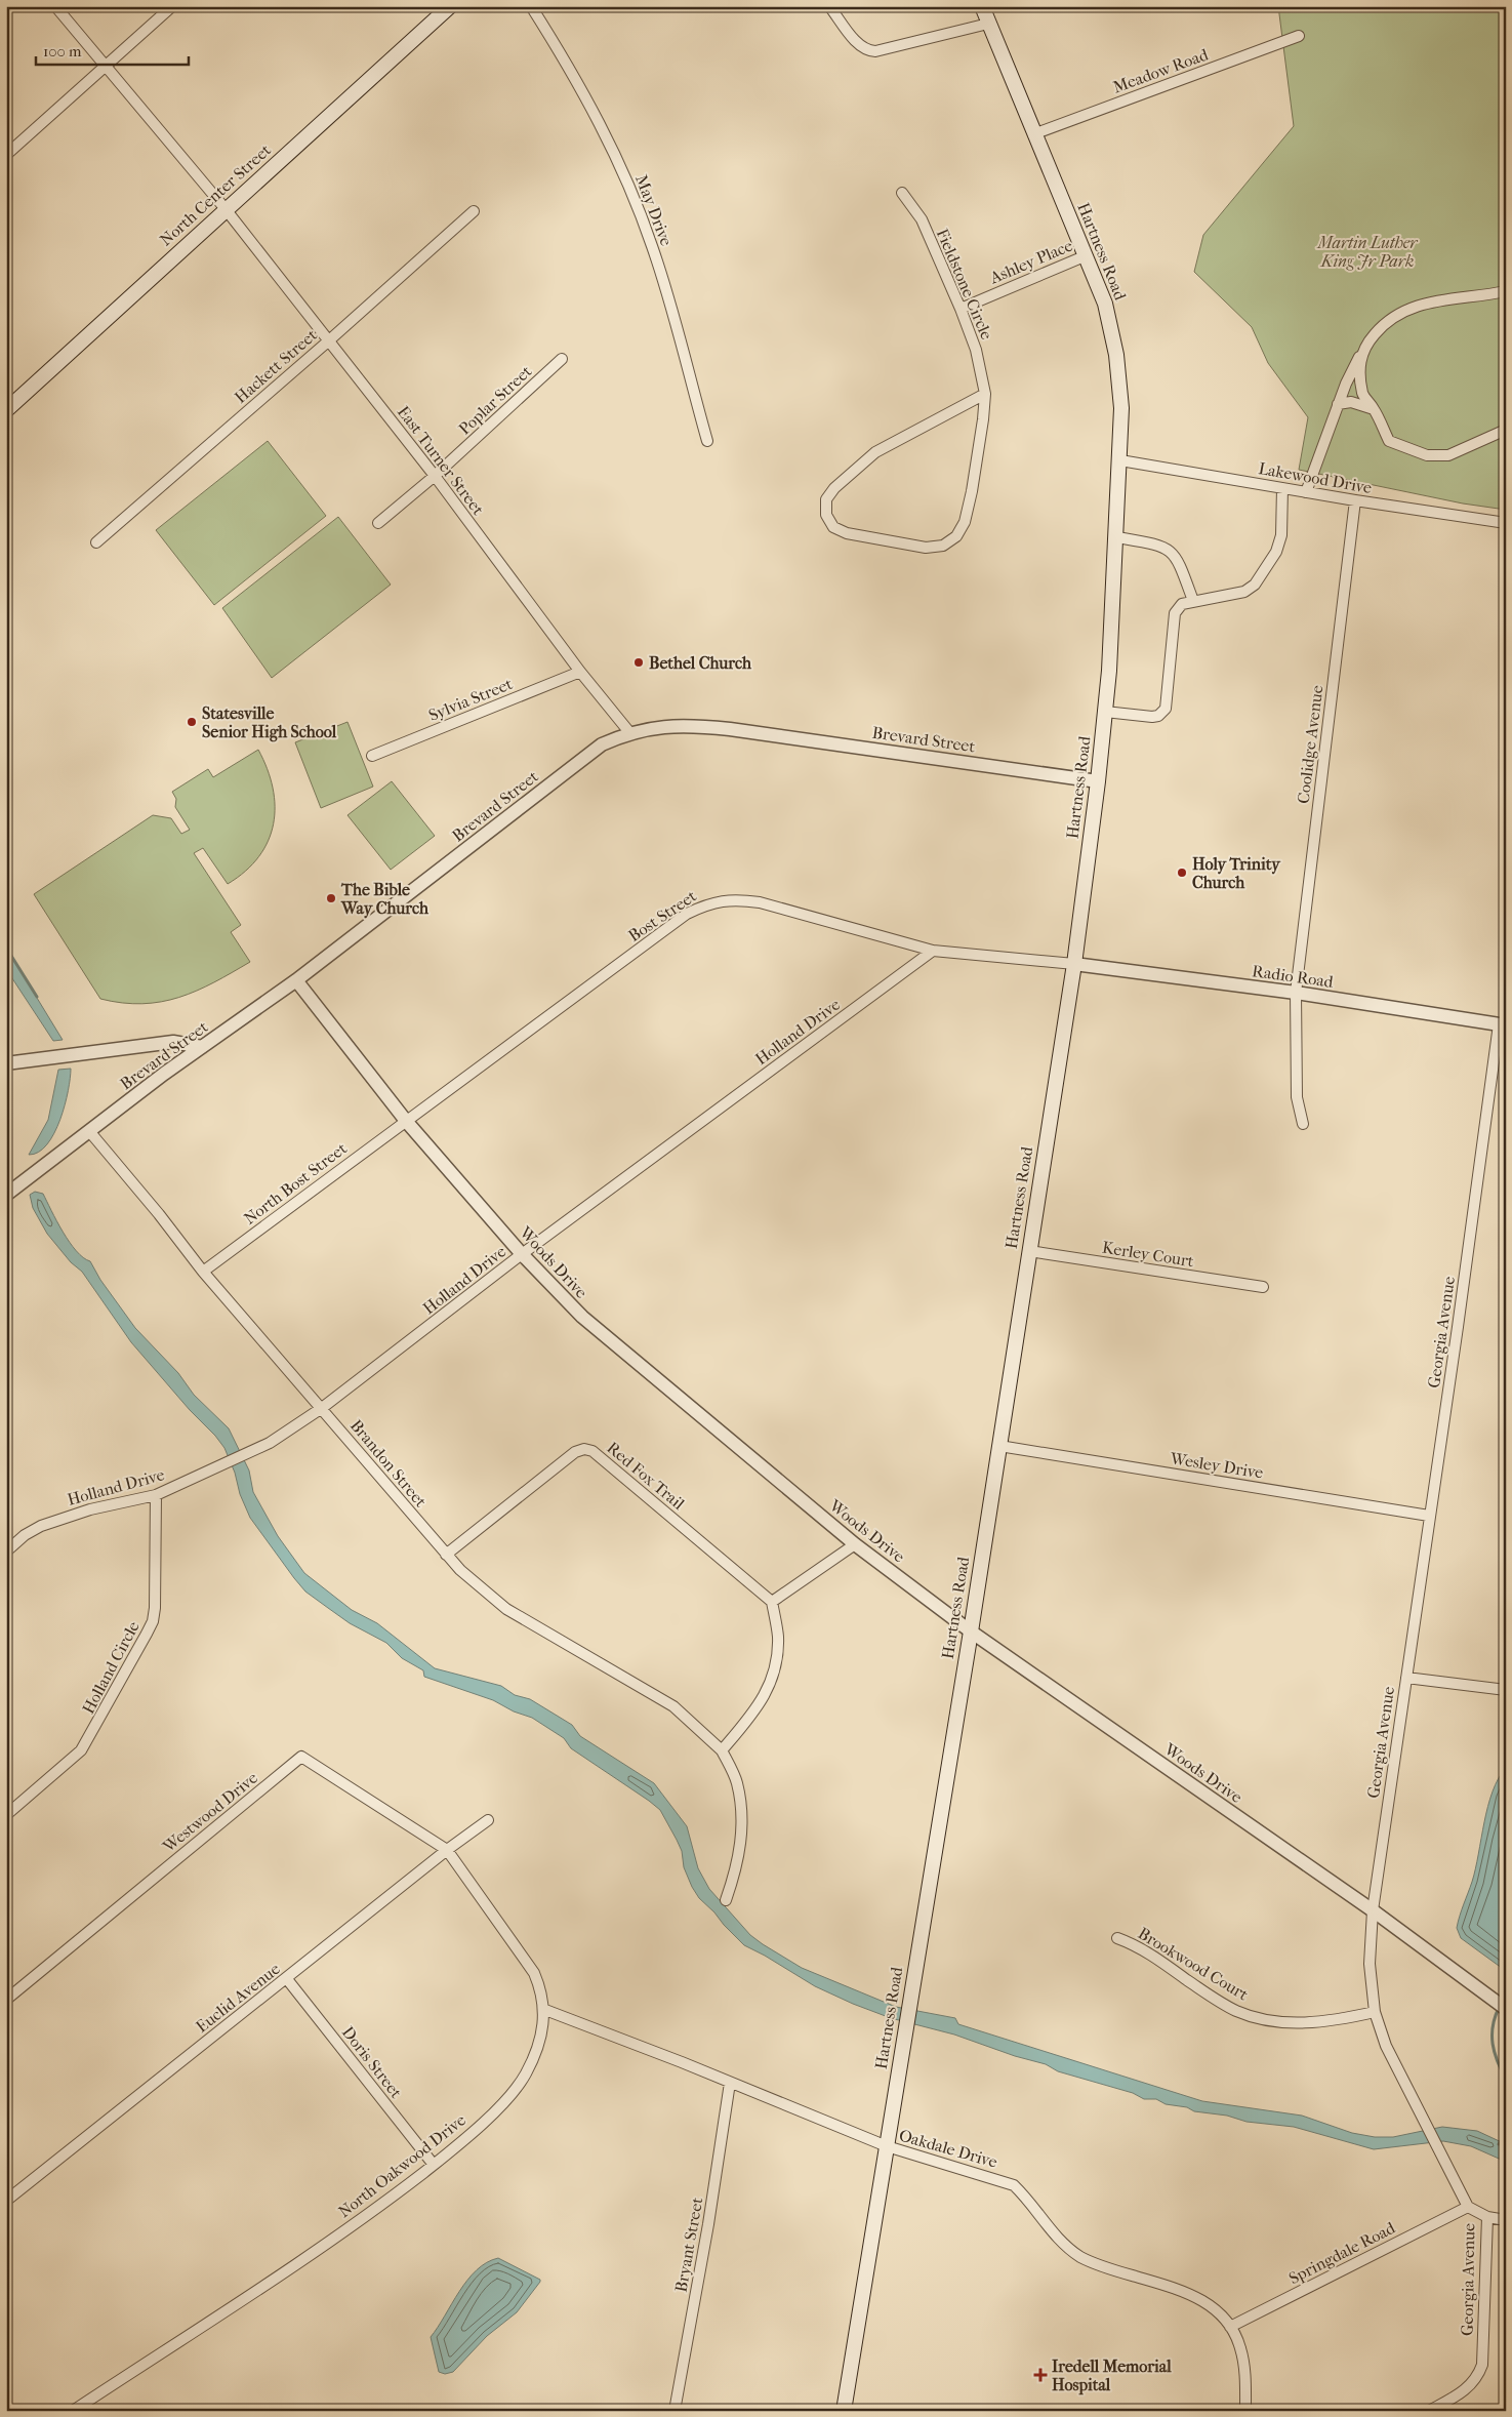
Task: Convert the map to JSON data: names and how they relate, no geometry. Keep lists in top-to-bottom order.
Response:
{
  "streets": {
    "main road": ["North Center Street", "Hartness Road"],
    "street": [
      "Meadow Road",
      "May Drive",
      "Ashley Place",
      "Fieldstone Circle",
      "Hackett Street",
      "Poplar Street",
      "East Turner Street",
      "Lakewood Drive",
      "Sylvia Street",
      "Brevard Street",
      "Coolidge Avenue",
      "Bost Street",
      "Radio Road",
      "Holland Drive",
      "North Bost Street",
      "Kerley Court",
      "Woods Drive",
      "Georgia Avenue",
      "Brandon Street",
      "Wesley Drive",
      "Red Fox Trail",
      "Holland Circle",
      "Westwood Drive",
      "Brookwood Court",
      "Euclid Avenue",
      "Doris Street",
      "Oakdale Drive",
      "North Oakwood Drive",
      "Bryant Street",
      "Springdale Road"
    ]
  },
  "crossings": [
    ["Meadow Road", "Hartness Road"],
    ["North Center Street", "East Turner Street"],
    ["Hartness Road", "Ashley Place"],
    ["Hartness Road", "Lakewood Drive"],
    ["Hartness Road", "Brevard Street"],
    ["Hartness Road", "Bost Street"],
    ["Hartness Road", "Radio Road"],
    ["Hartness Road", "Kerley Court"],
    ["Hartness Road", "Woods Drive"],
    ["Hartness Road", "Wesley Drive"],
    ["Hartness Road", "Oakdale Drive"],
    ["Ashley Place", "Fieldstone Circle"],
    ["Hackett Street", "East Turner Street"],
    ["Poplar Street", "East Turner Street"],
    ["East Turner Street", "Sylvia Street"],
    ["East Turner Street", "Brevard Street"],
    ["Lakewood Drive", "Coolidge Avenue"],
    ["Brevard Street", "Woods Drive"],
    ["Brevard Street", "Brandon Street"],
    ["Coolidge Avenue", "Radio Road"],
    ["Bost Street", "Radio Road"],
    ["Bost Street", "Holland Drive"],
    ["Bost Street", "North Bost Street"],
    ["Bost Street", "Woods Drive"],
    ["Radio Road", "Georgia Avenue"],
    ["Holland Drive", "Woods Drive"],
    ["Holland Drive", "Brandon Street"],
    ["Holland Drive", "Holland Circle"],
    ["North Bost Street", "Woods Drive"],
    ["North Bost Street", "Brandon Street"],
    ["Woods Drive", "Georgia Avenue"],
    ["Georgia Avenue", "Wesley Drive"],
    ["Georgia Avenue", "Brookwood Court"],
    ["Georgia Avenue", "Springdale Road"],
    ["Brandon Street", "Red Fox Trail"],
    ["Westwood Drive", "Euclid Avenue"],
    ["Westwood Drive", "North Oakwood Drive"],
    ["Euclid Avenue", "Doris Street"],
    ["Euclid Avenue", "North Oakwood Drive"],
    ["Doris Street", "North Oakwood Drive"],
    ["Oakdale Drive", "North Oakwood Drive"],
    ["Oakdale Drive", "Bryant Street"],
    ["Oakdale Drive", "Springdale Road"]
  ],
  "parks": ["Martin Luther King Jr Park"],
  "places": {
    "other": [
      "Bethel Church",
      "Statesville Senior High School",
      "Holy Trinity Church",
      "The Bible Way Church"
    ],
    "health": ["Iredell Memorial Hospital"]
  },
  "scale_bar": "100 m"
}
